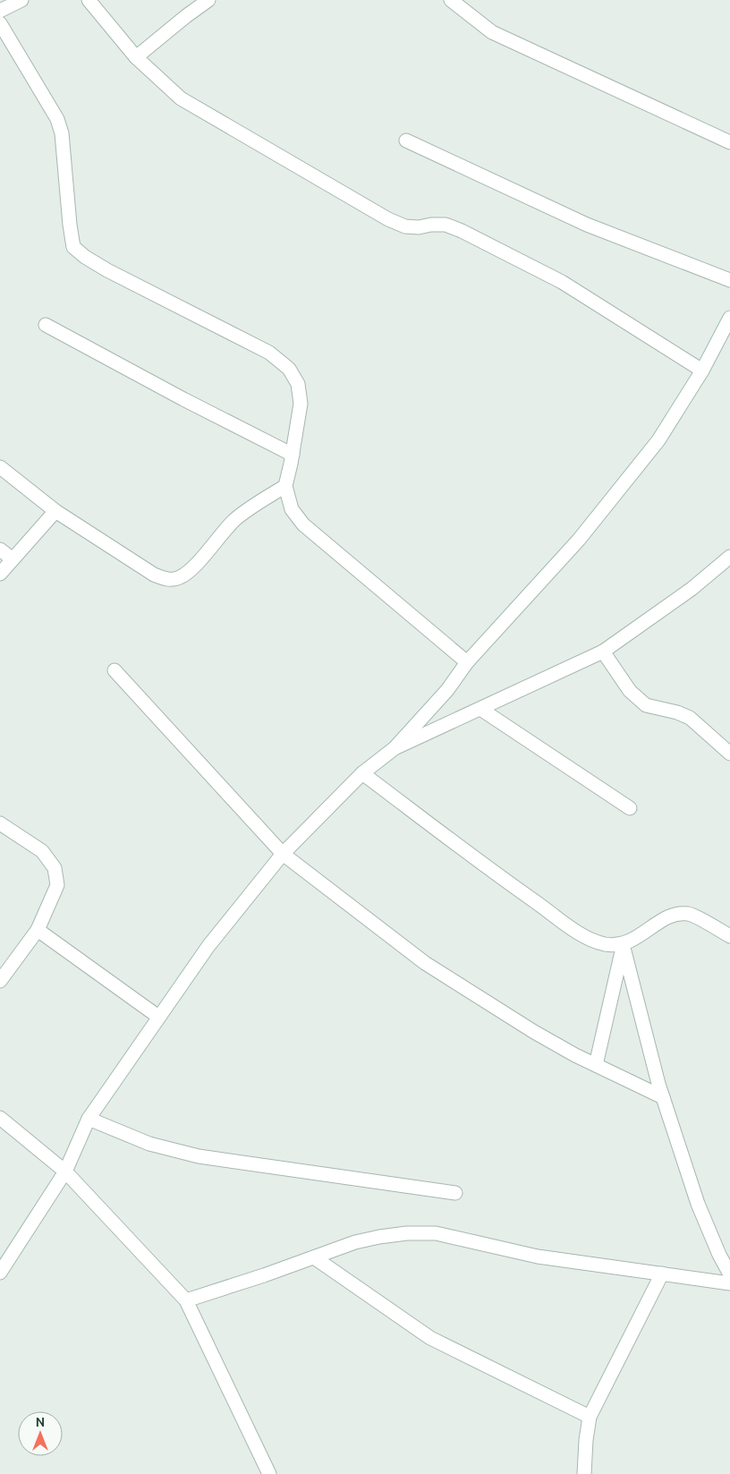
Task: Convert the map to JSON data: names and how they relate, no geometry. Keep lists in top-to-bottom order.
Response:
{
  "north": "top"
}
